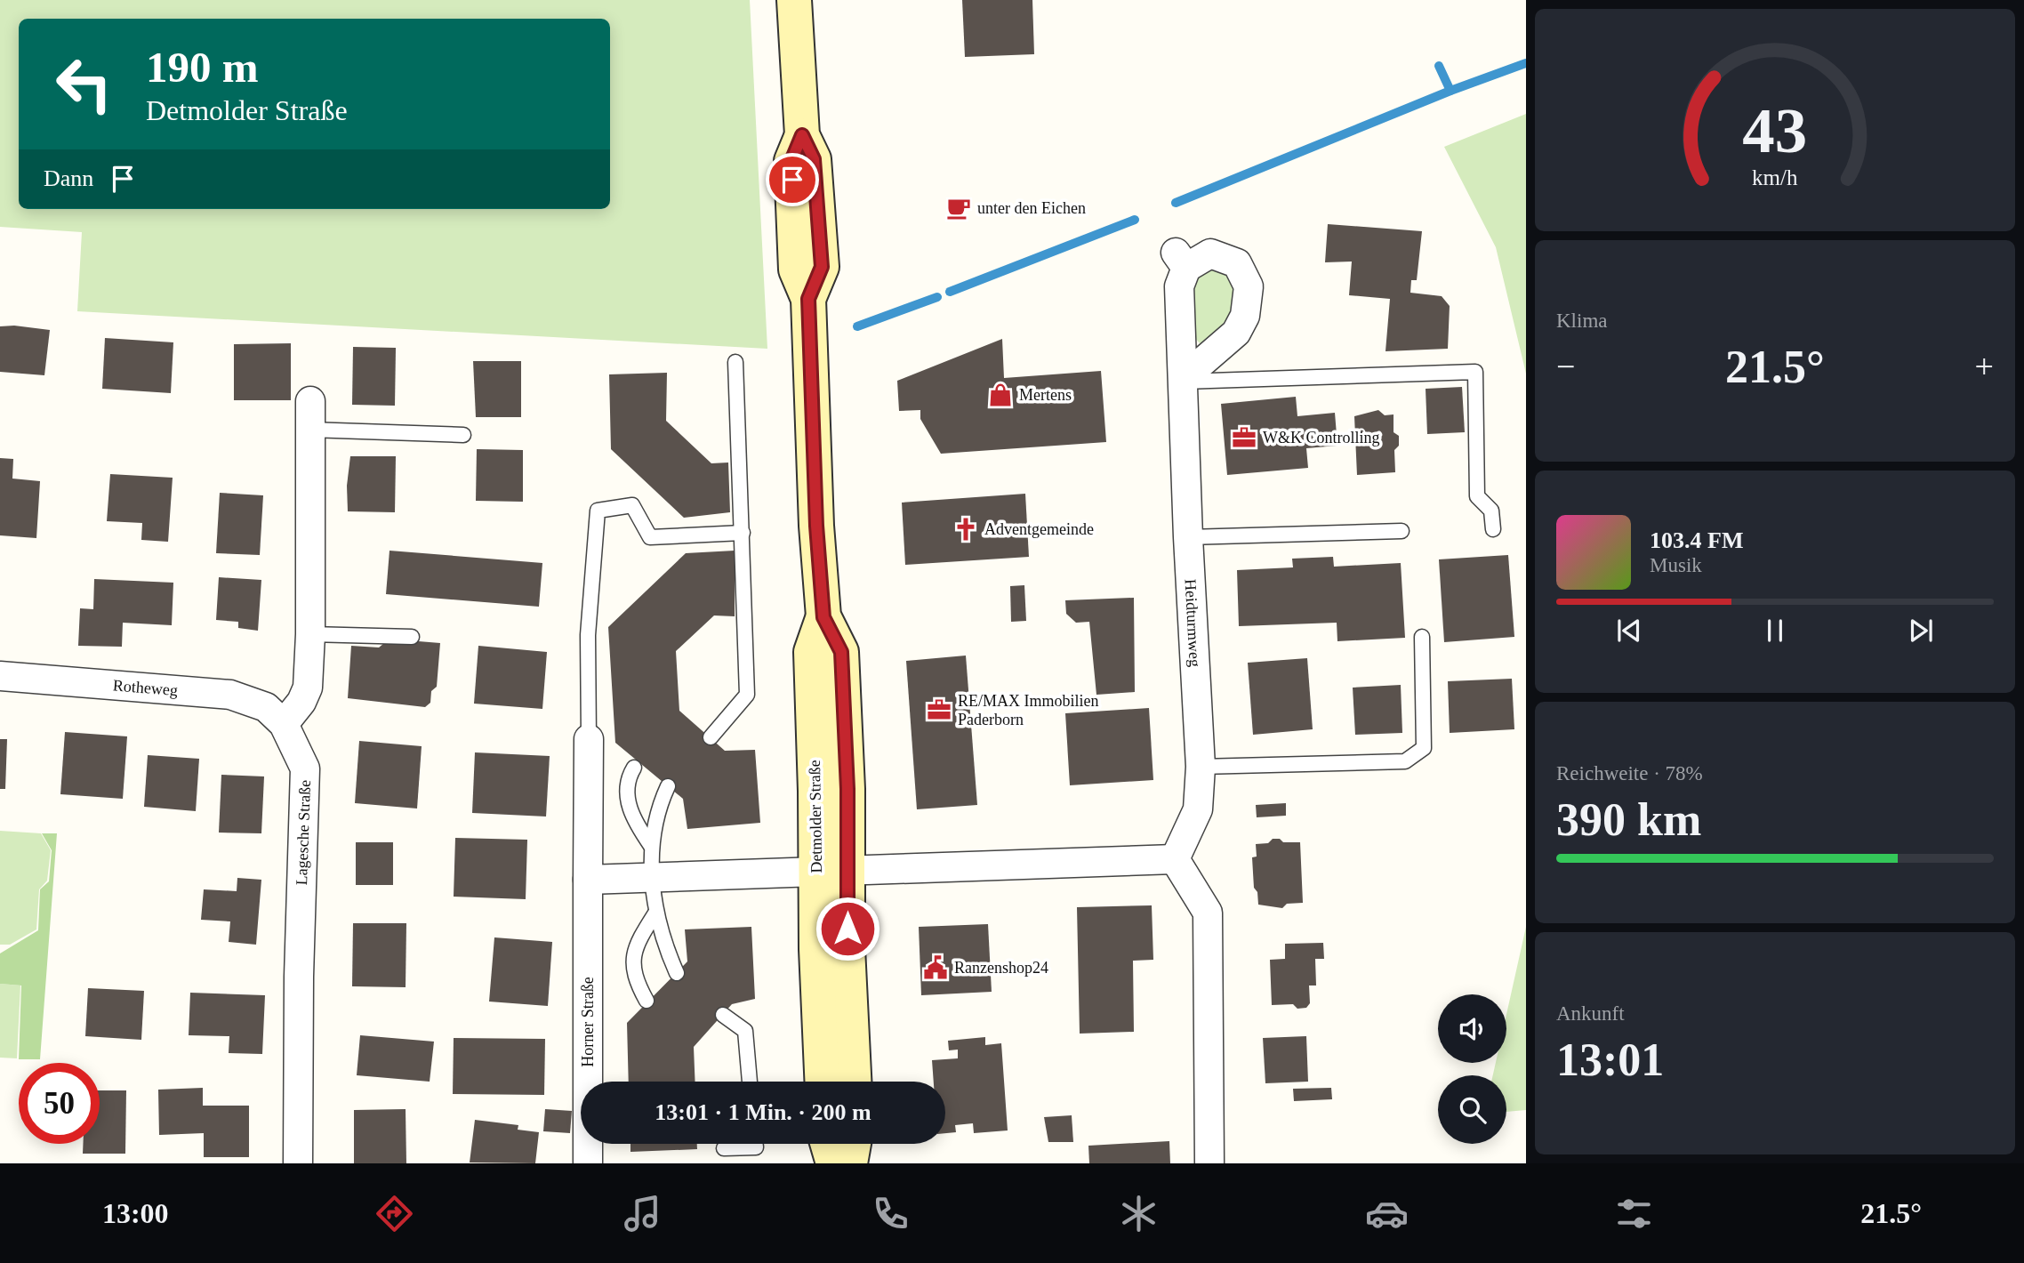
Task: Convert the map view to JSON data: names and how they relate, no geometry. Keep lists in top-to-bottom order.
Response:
{
  "streets": {
    "main road": ["Detmolder Straße"],
    "street": [
      "Heidturmweg",
      "Rotheweg",
      "Lagesche Straße",
      "Horner Straße"
    ]
  },
  "crossings": [
    ["Rotheweg", "Lagesche Straße"]
  ],
  "places": {
    "cafe": ["unter den Eichen"],
    "shop": ["Mertens"],
    "office": ["W&K Controlling", "RE/MAX Immobilien Paderborn"],
    "church": ["Adventgemeinde"],
    "public building": ["Ranzenshop24"]
  },
  "page": {
    "turn": ["190 m", "Detmolder Straße"],
    "then": "Dann",
    "tile": [
      "Klima",
      ["Reichweite · 78%", "390 km"],
      ["Ankunft", "13:01"]
    ],
    "heat": ["−", "21.5°", "+"],
    "song": ["103.4 FM", "Musik"],
    "limit": "50",
    "trip": "13:01 · 1 Min. · 200 m",
    "tabs": ["13:00", "21.5°"],
    "gauge": ["43", "km/h"]
  }
}
